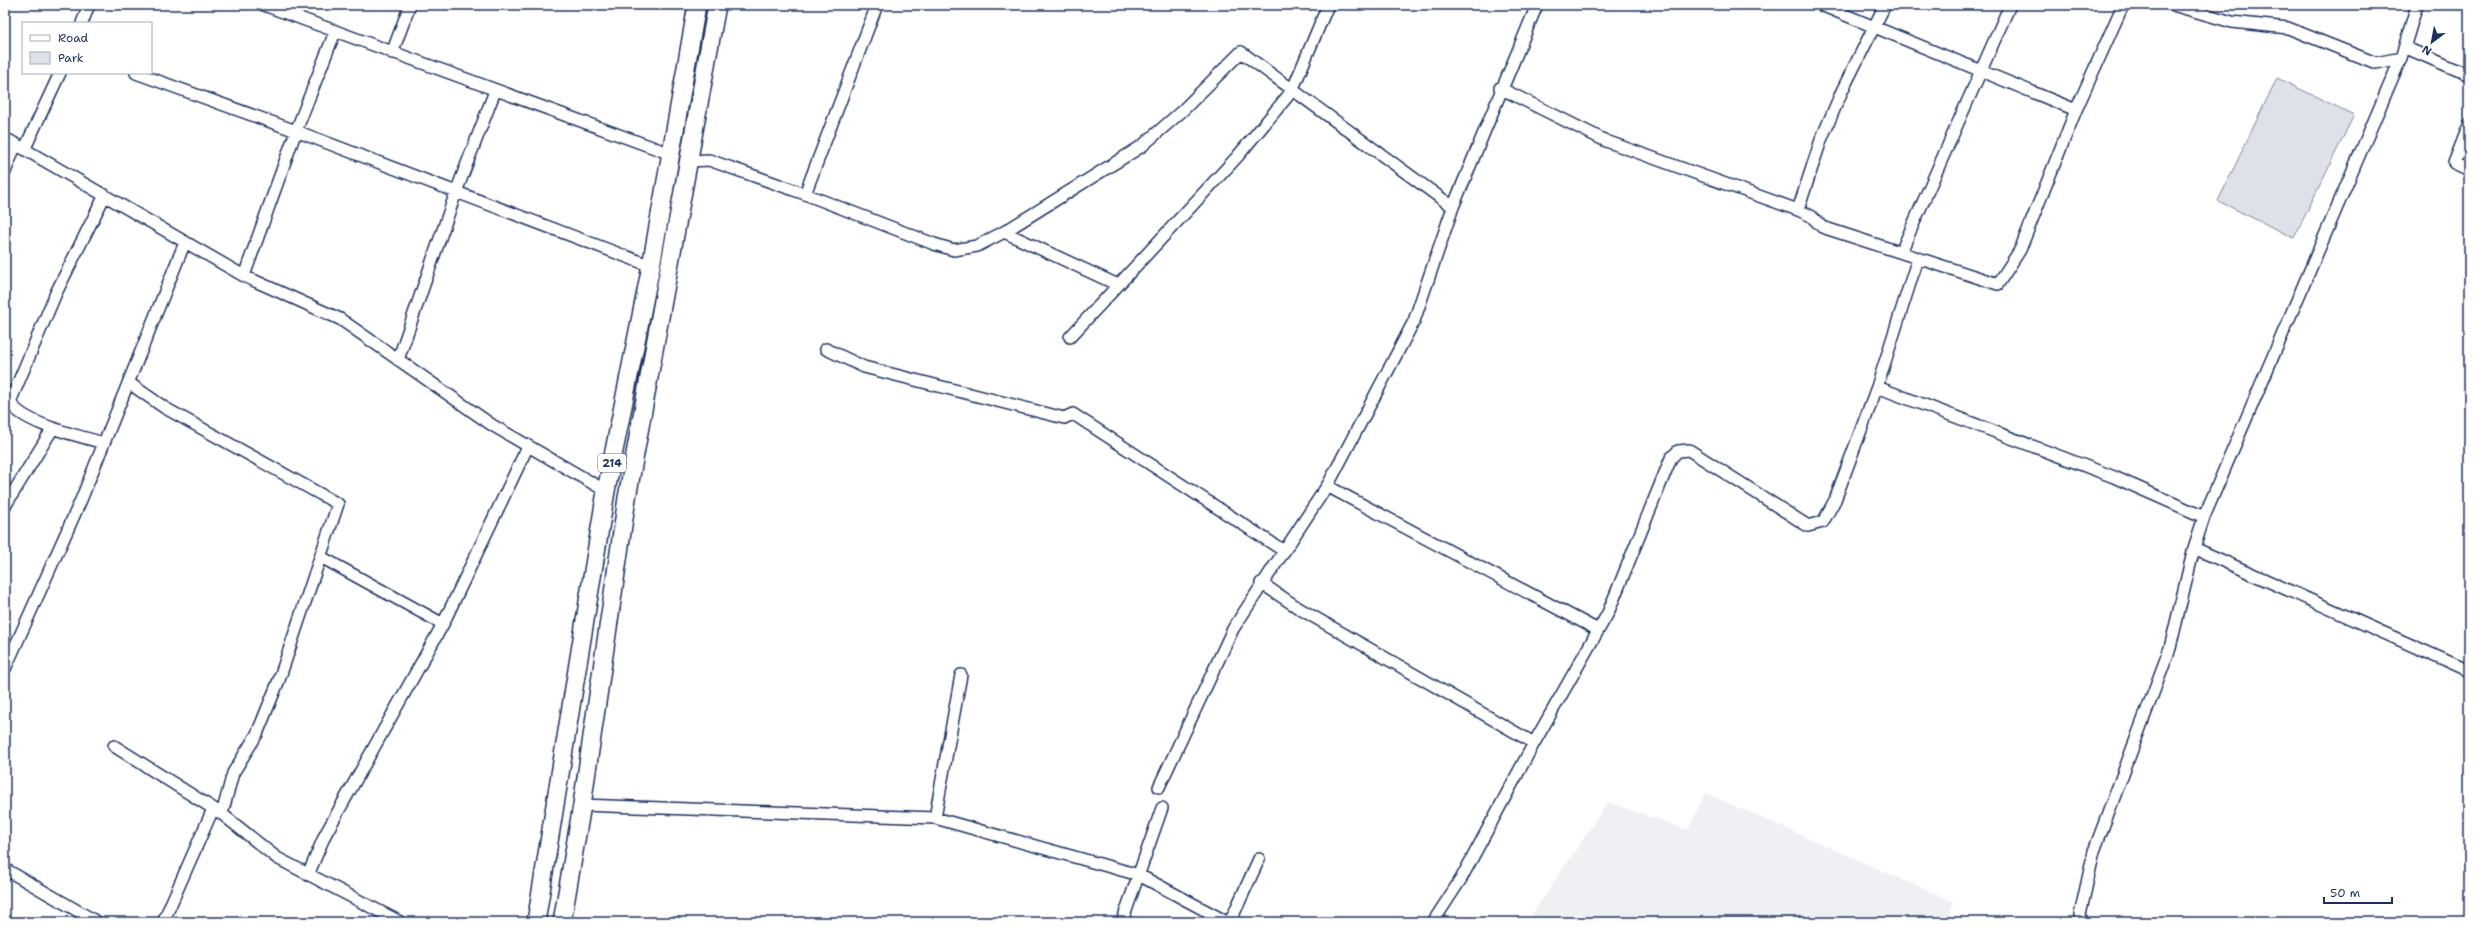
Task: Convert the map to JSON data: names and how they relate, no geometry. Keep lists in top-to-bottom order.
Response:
{
  "streets": {
    "highway": ["214"]
  },
  "legend": ["Road", "Park"],
  "scale_bar": "50 m",
  "north": "bottom left"
}
